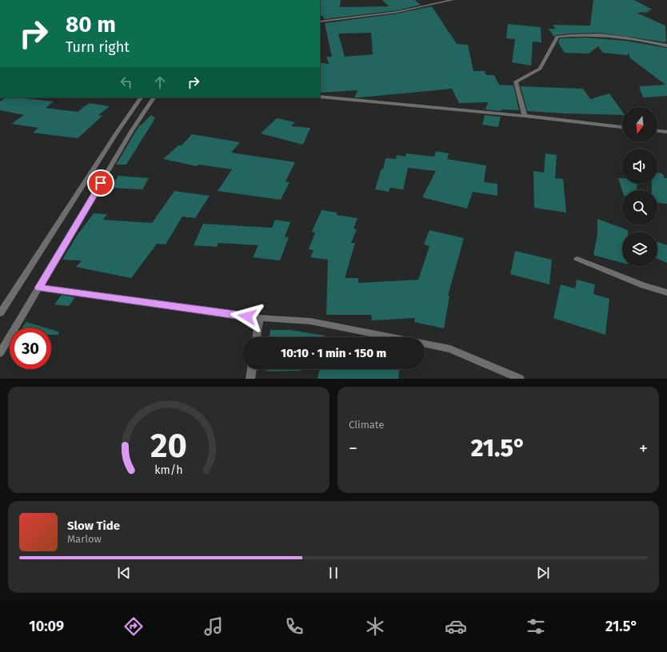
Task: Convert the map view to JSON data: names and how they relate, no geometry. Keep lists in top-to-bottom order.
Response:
{
  "north": "bottom",
  "page": {
    "turn": ["80 m", "Turn right"],
    "limit": "30",
    "trip": "10:10 · 1 min · 150 m",
    "tile": "Climate",
    "heat": ["−", "21.5°", "+"],
    "song": ["Slow Tide", "Marlow"],
    "tabs": ["10:09", "21.5°"],
    "gauge": ["20", "km/h"]
  }
}
